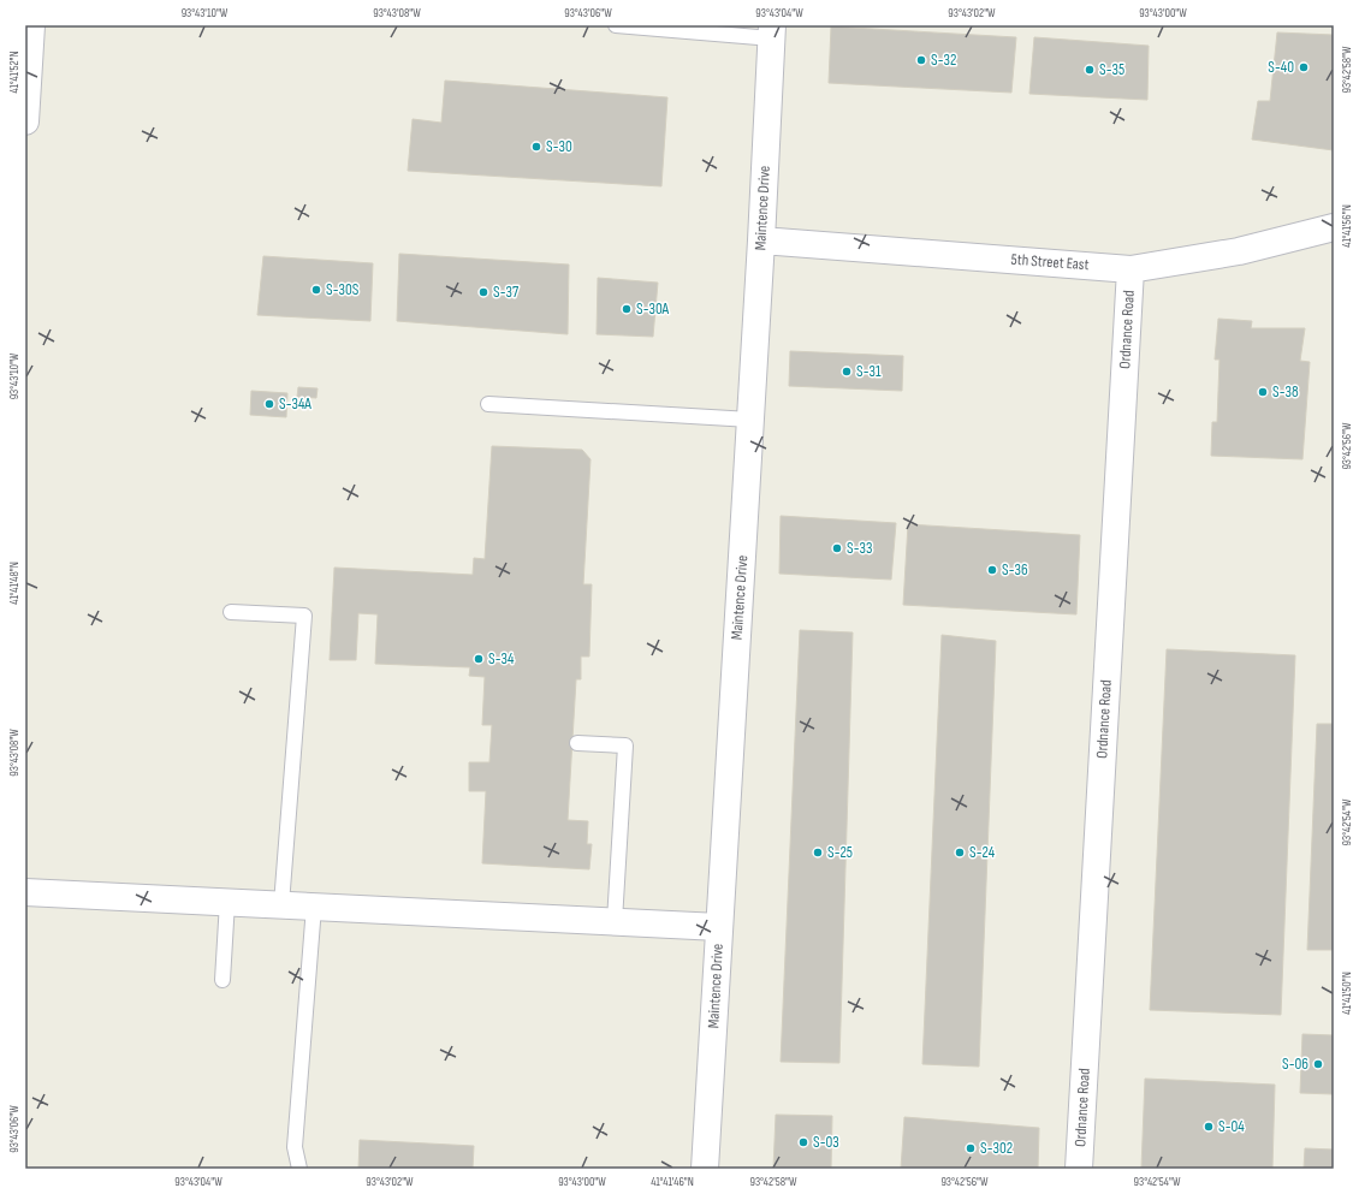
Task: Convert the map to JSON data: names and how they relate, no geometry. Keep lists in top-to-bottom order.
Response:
{
  "streets": {
    "street": ["Maintence Drive", "5th Street East", "Ordnance Road"]
  },
  "crossings": [
    ["Maintence Drive", "5th Street East"],
    ["5th Street East", "Ordnance Road"]
  ],
  "places": [
    "S-32",
    "S-40",
    "S-35",
    "S-30",
    "S-30S",
    "S-37",
    "S-30A",
    "S-31",
    "S-38",
    "S-34A",
    "S-33",
    "S-36",
    "S-34",
    "S-25",
    "S-24",
    "S-06",
    "S-04",
    "S-03",
    "S-302"
  ],
  "coordinates": [
    "93°43'10\"W",
    "93°43'08\"W",
    "93°43'06\"W",
    "93°43'04\"W",
    "93°43'02\"W",
    "93°43'00\"W",
    "93°42'58\"W",
    "41°41'52\"N",
    "41°41'56\"N",
    "93°42'56\"W",
    "41°41'48\"N",
    "93°42'54\"W",
    "41°41'50\"N",
    "41°41'46\"N"
  ]
}
